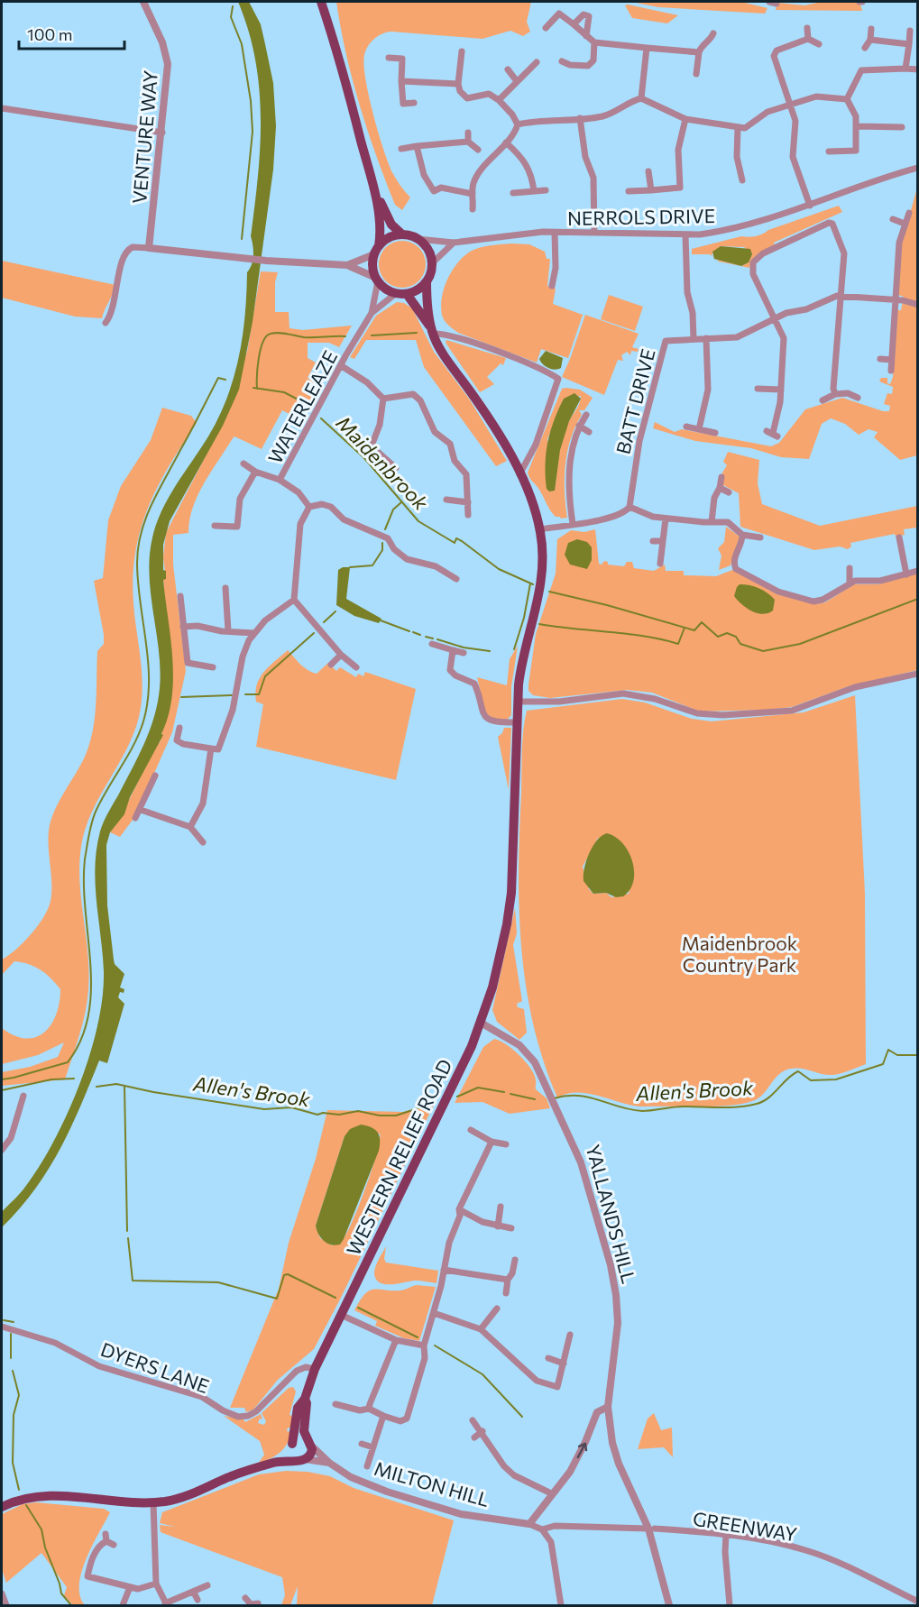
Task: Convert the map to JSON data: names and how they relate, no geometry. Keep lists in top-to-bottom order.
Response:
{
  "streets": {
    "main road": ["WESTERN RELIEF ROAD", "MILTON HILL"],
    "street": [
      "VENTURE WAY",
      "NERROLS DRIVE",
      "BATT DRIVE",
      "WATERLEAZE",
      "YALLANDS HILL",
      "DYERS LANE",
      "GREENWAY"
    ]
  },
  "crossings": [
    ["NERROLS DRIVE", "WATERLEAZE"],
    ["WESTERN RELIEF ROAD", "YALLANDS HILL"],
    ["WESTERN RELIEF ROAD", "DYERS LANE"],
    ["WESTERN RELIEF ROAD", "MILTON HILL"],
    ["YALLANDS HILL", "GREENWAY"]
  ],
  "water": ["Maidenbrook", "Allen's Brook"],
  "parks": ["Maidenbrook Country Park"],
  "scale_bar": "100 m"
}
